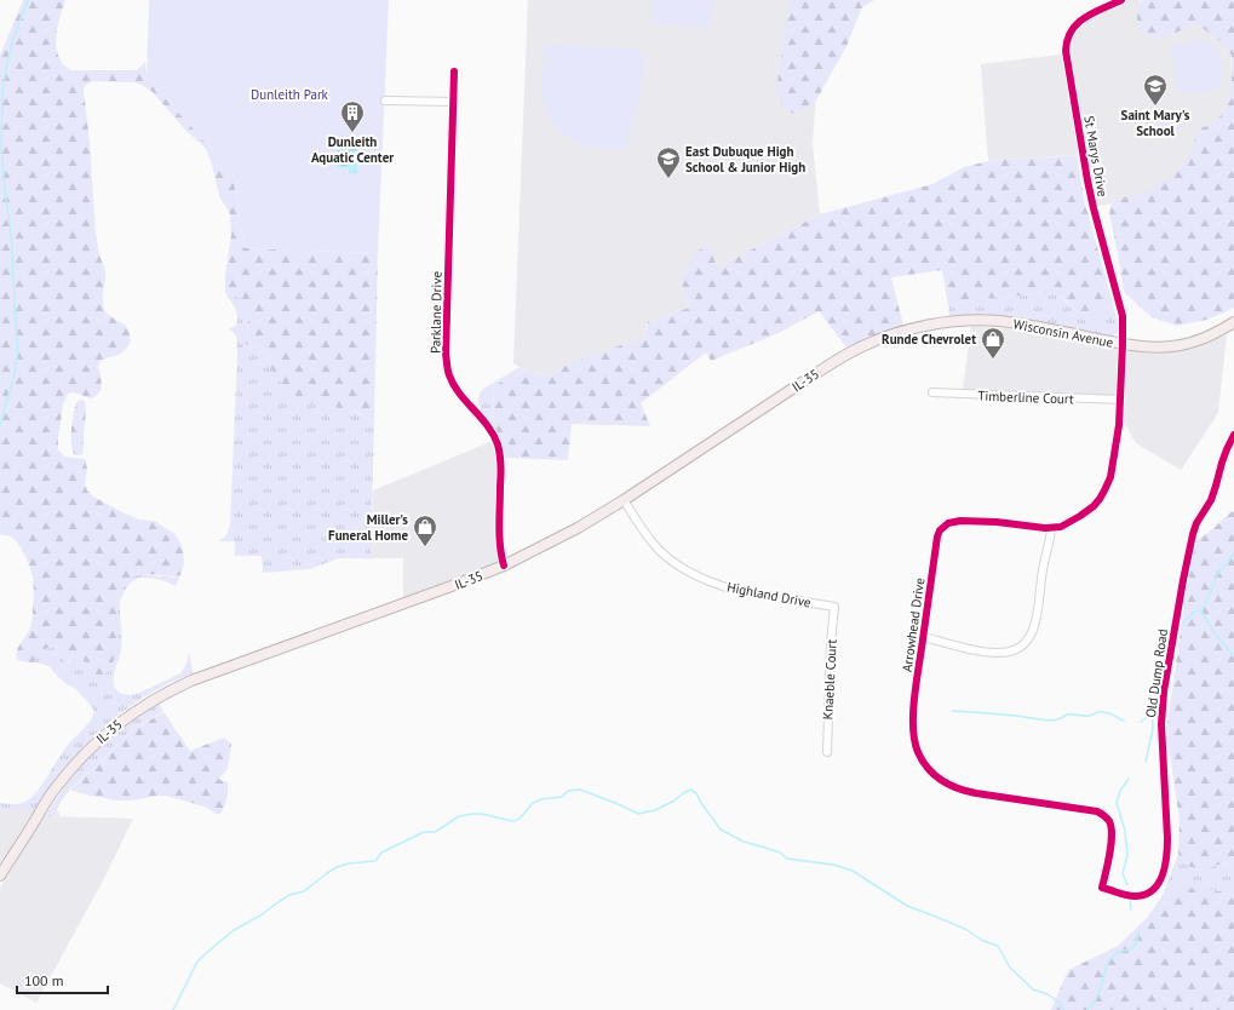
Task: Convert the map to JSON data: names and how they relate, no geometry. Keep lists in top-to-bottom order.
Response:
{
  "streets": {
    "main road": ["Wisconsin Avenue", "IL-35"],
    "street": [
      "St Marys Drive",
      "Parklane Drive",
      "Timberline Court",
      "Highland Drive",
      "Arrowhead Drive",
      "Old Dump Road",
      "Knaeble Court"
    ]
  },
  "crossings": [
    ["St Marys Drive", "Wisconsin Avenue"],
    ["St Marys Drive", "Arrowhead Drive"],
    ["Parklane Drive", "IL-35"],
    ["Wisconsin Avenue", "IL-35"],
    ["Wisconsin Avenue", "Arrowhead Drive"],
    ["IL-35", "Highland Drive"],
    ["Timberline Court", "Arrowhead Drive"],
    ["Highland Drive", "Knaeble Court"],
    ["Arrowhead Drive", "Old Dump Road"]
  ],
  "parks": ["Dunleith Park"],
  "places": {
    "school or university": ["Saint Mary's School", "East Dubuque High School & Junior High"],
    "building": ["Dunleith Aquatic Center"],
    "shop": ["Runde Chevrolet", "Miller's Funeral Home"]
  },
  "scale_bar": "100 m"
}
